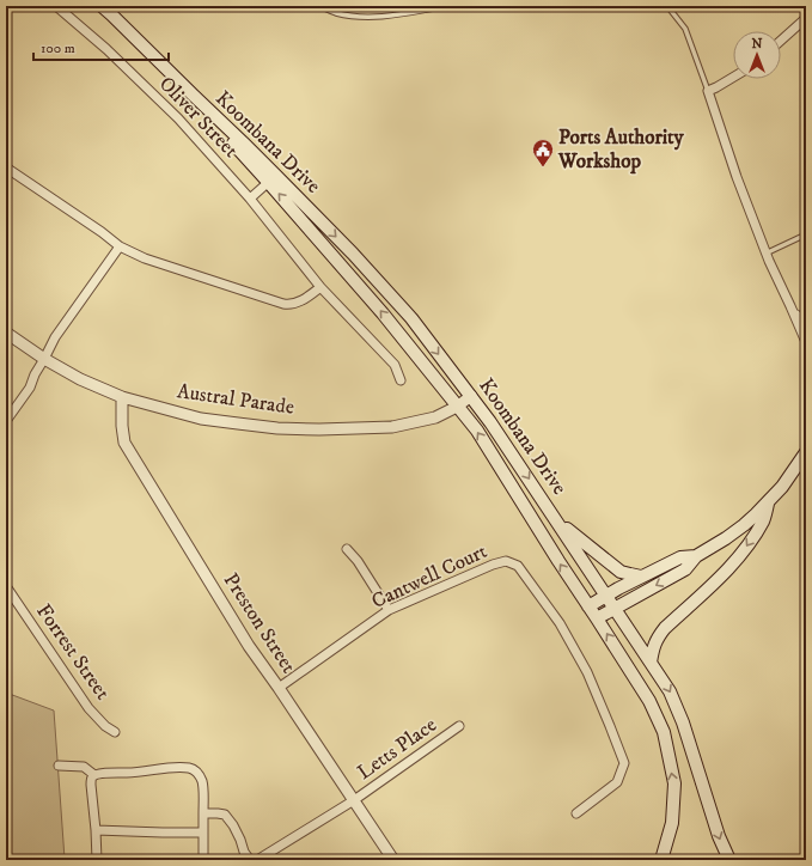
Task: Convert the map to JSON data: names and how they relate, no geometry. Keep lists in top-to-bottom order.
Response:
{
  "streets": {
    "main road": ["Koombana Drive"],
    "street": [
      "Oliver Street",
      "Austral Parade",
      "Cantwell Court",
      "Preston Street",
      "Forrest Street",
      "Letts Place"
    ]
  },
  "crossings": [
    ["Koombana Drive", "Austral Parade"],
    ["Austral Parade", "Preston Street"],
    ["Cantwell Court", "Preston Street"],
    ["Preston Street", "Letts Place"]
  ],
  "places": {
    "public building": ["Ports Authority Workshop"]
  },
  "scale_bar": "100 m",
  "north": "top"
}
